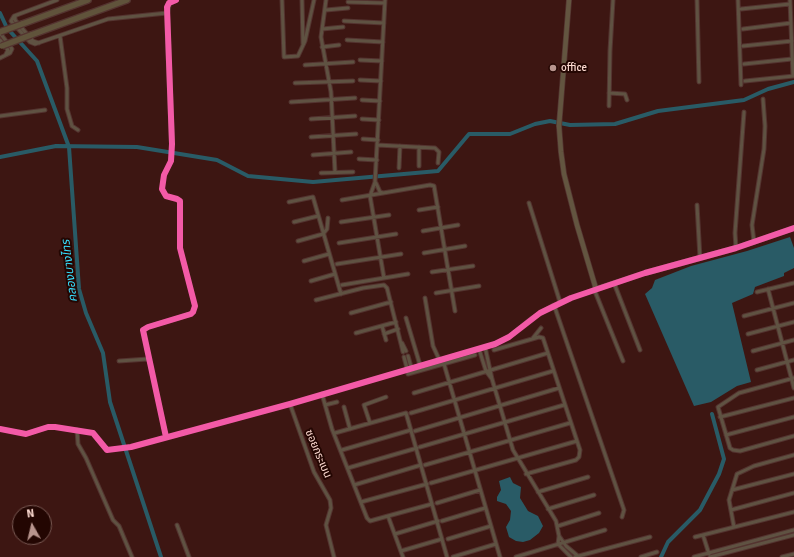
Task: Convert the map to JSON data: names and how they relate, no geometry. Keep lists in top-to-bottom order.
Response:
{
  "streets": {
    "street": ["ซอยกระเบน"]
  },
  "water": ["คลองบางไทร"],
  "places": ["office"],
  "north": "top"
}
